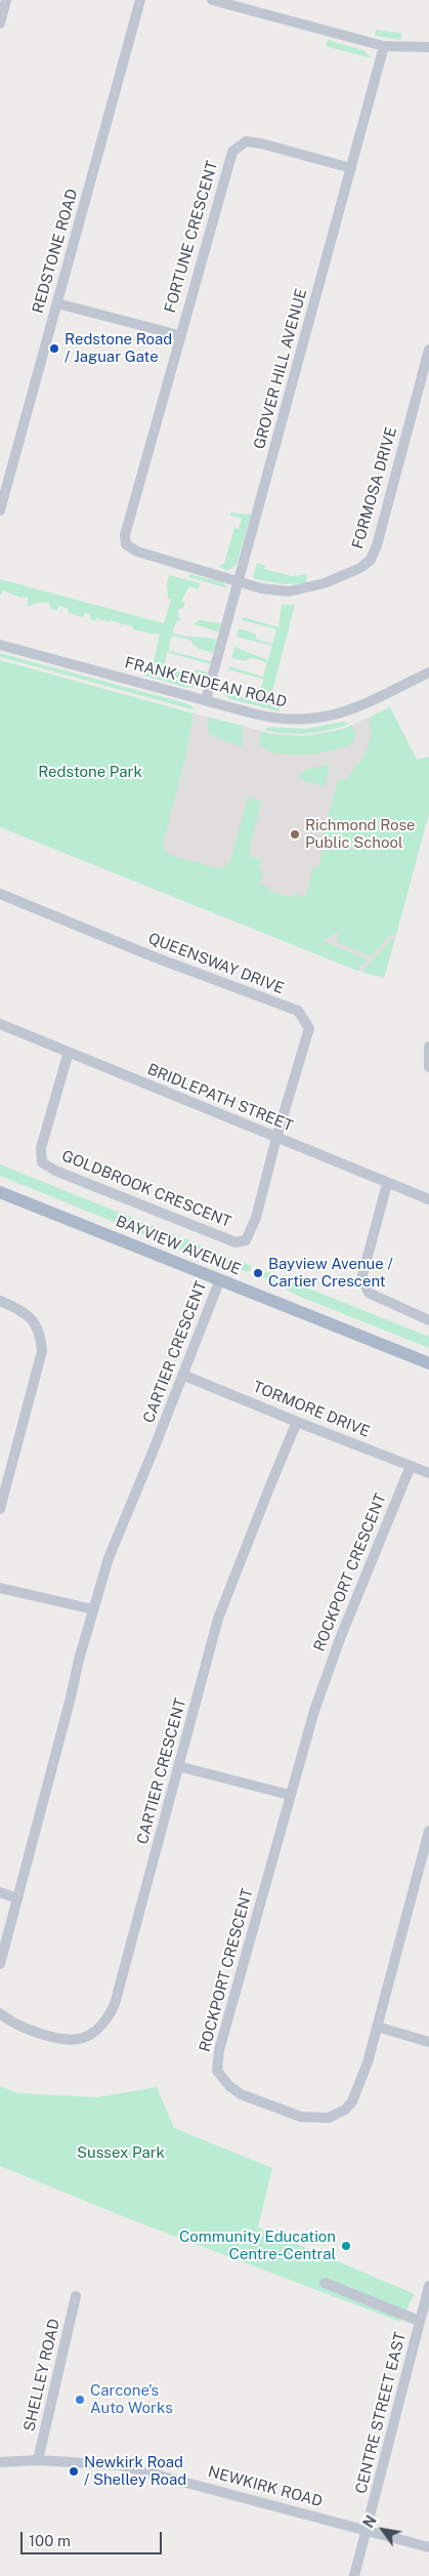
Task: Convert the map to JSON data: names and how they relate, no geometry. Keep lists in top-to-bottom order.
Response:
{
  "streets": {
    "main road": ["BAYVIEW AVENUE"],
    "street": [
      "FORTUNE CRESCENT",
      "REDSTONE ROAD",
      "GROVER HILL AVENUE",
      "FORMOSA DRIVE",
      "FRANK ENDEAN ROAD",
      "QUEENSWAY DRIVE",
      "BRIDLEPATH STREET",
      "GOLDBROOK CRESCENT",
      "CARTIER CRESCENT",
      "TORMORE DRIVE",
      "ROCKPORT CRESCENT",
      "SHELLEY ROAD",
      "CENTRE STREET EAST",
      "NEWKIRK ROAD"
    ]
  },
  "crossings": [
    ["FORTUNE CRESCENT", "GROVER HILL AVENUE"],
    ["FORTUNE CRESCENT", "FORMOSA DRIVE"],
    ["GROVER HILL AVENUE", "FORMOSA DRIVE"],
    ["GROVER HILL AVENUE", "FRANK ENDEAN ROAD"],
    ["QUEENSWAY DRIVE", "BRIDLEPATH STREET"],
    ["QUEENSWAY DRIVE", "GOLDBROOK CRESCENT"],
    ["BRIDLEPATH STREET", "GOLDBROOK CRESCENT"],
    ["BAYVIEW AVENUE", "CARTIER CRESCENT"],
    ["CARTIER CRESCENT", "TORMORE DRIVE"],
    ["TORMORE DRIVE", "ROCKPORT CRESCENT"],
    ["SHELLEY ROAD", "NEWKIRK ROAD"],
    ["CENTRE STREET EAST", "NEWKIRK ROAD"]
  ],
  "parks": ["Redstone Park", "Sussex Park"],
  "places": [
    "Redstone Road / Jaguar Gate",
    "Richmond Rose Public School",
    "Bayview Avenue / Cartier Crescent",
    "Community Education Centre-Central",
    "Carcone's Auto Works",
    "Newkirk Road / Shelley Road"
  ],
  "scale_bar": "100 m",
  "north": "top left"
}
